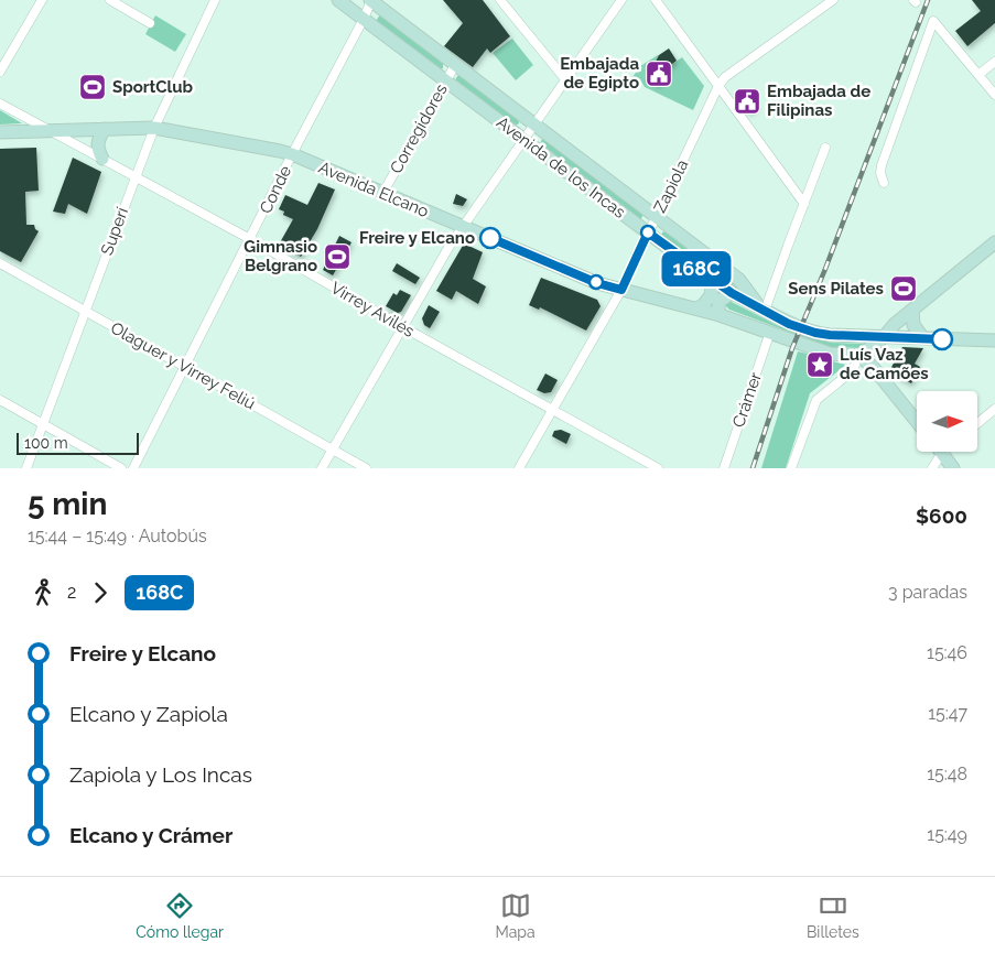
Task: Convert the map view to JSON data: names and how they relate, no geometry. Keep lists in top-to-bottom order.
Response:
{
  "streets": {
    "main road": ["Avenida de los Incas", "Avenida Elcano"],
    "street": [
      "Corregidores",
      "Zapiola",
      "Conde",
      "Superí",
      "Virrey Avilés",
      "Olaguer y Virrey Feliú",
      "Crámer"
    ]
  },
  "crossings": [
    ["Corregidores", "Avenida de los Incas"],
    ["Corregidores", "Avenida Elcano"],
    ["Avenida de los Incas", "Zapiola"],
    ["Avenida de los Incas", "Conde"],
    ["Zapiola", "Avenida Elcano"],
    ["Zapiola", "Virrey Avilés"],
    ["Conde", "Avenida Elcano"],
    ["Conde", "Virrey Avilés"],
    ["Conde", "Olaguer y Virrey Feliú"],
    ["Avenida Elcano", "Superí"],
    ["Avenida Elcano", "Virrey Avilés"],
    ["Avenida Elcano", "Crámer"],
    ["Superí", "Virrey Avilés"],
    ["Superí", "Olaguer y Virrey Feliú"]
  ],
  "places": {
    "public building": ["Embajada de Egipto", "Embajada de Filipinas"],
    "sports": ["SportClub", "Gimnasio Belgrano", "Sens Pilates"],
    "other": ["Freire y Elcano"],
    "place": ["Luís Vaz de Camões"]
  },
  "lines": ["bus line 168C"],
  "scale_bar": "100 m",
  "north": "right",
  "page": {
    "on_map": "168C",
    "scale": "100 m",
    "heading": ["5 min", "15:44 – 15:49 · Autobús", "$600"],
    "legs": ["2", "168C", "3 paradas"],
    "list": [
      {
        "name": "Freire y Elcano",
        "value": "15:46"
      },
      {
        "name": "Elcano y Zapiola",
        "value": "15:47"
      },
      {
        "name": "Zapiola y Los Incas",
        "value": "15:48"
      },
      {
        "name": "Elcano y Crámer",
        "value": "15:49"
      }
    ],
    "tabs": ["Cómo llegar", "Mapa", "Billetes"]
  }
}
